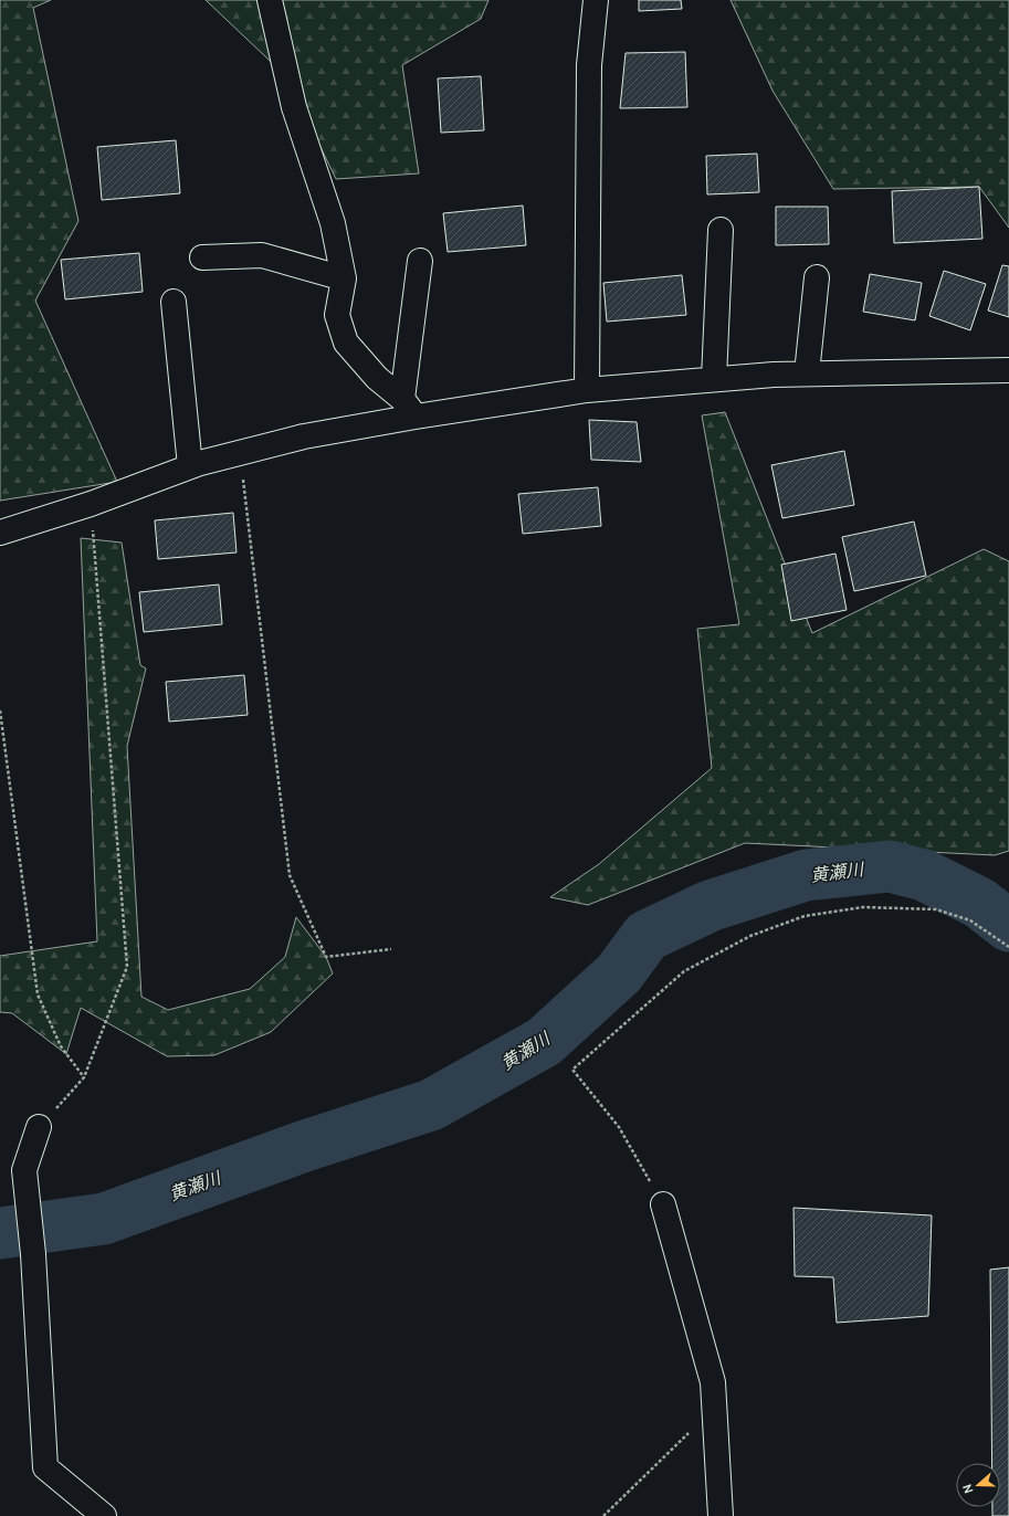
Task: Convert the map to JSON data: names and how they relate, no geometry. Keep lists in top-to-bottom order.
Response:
{
  "water": ["黄瀬川"],
  "north": "left"
}
